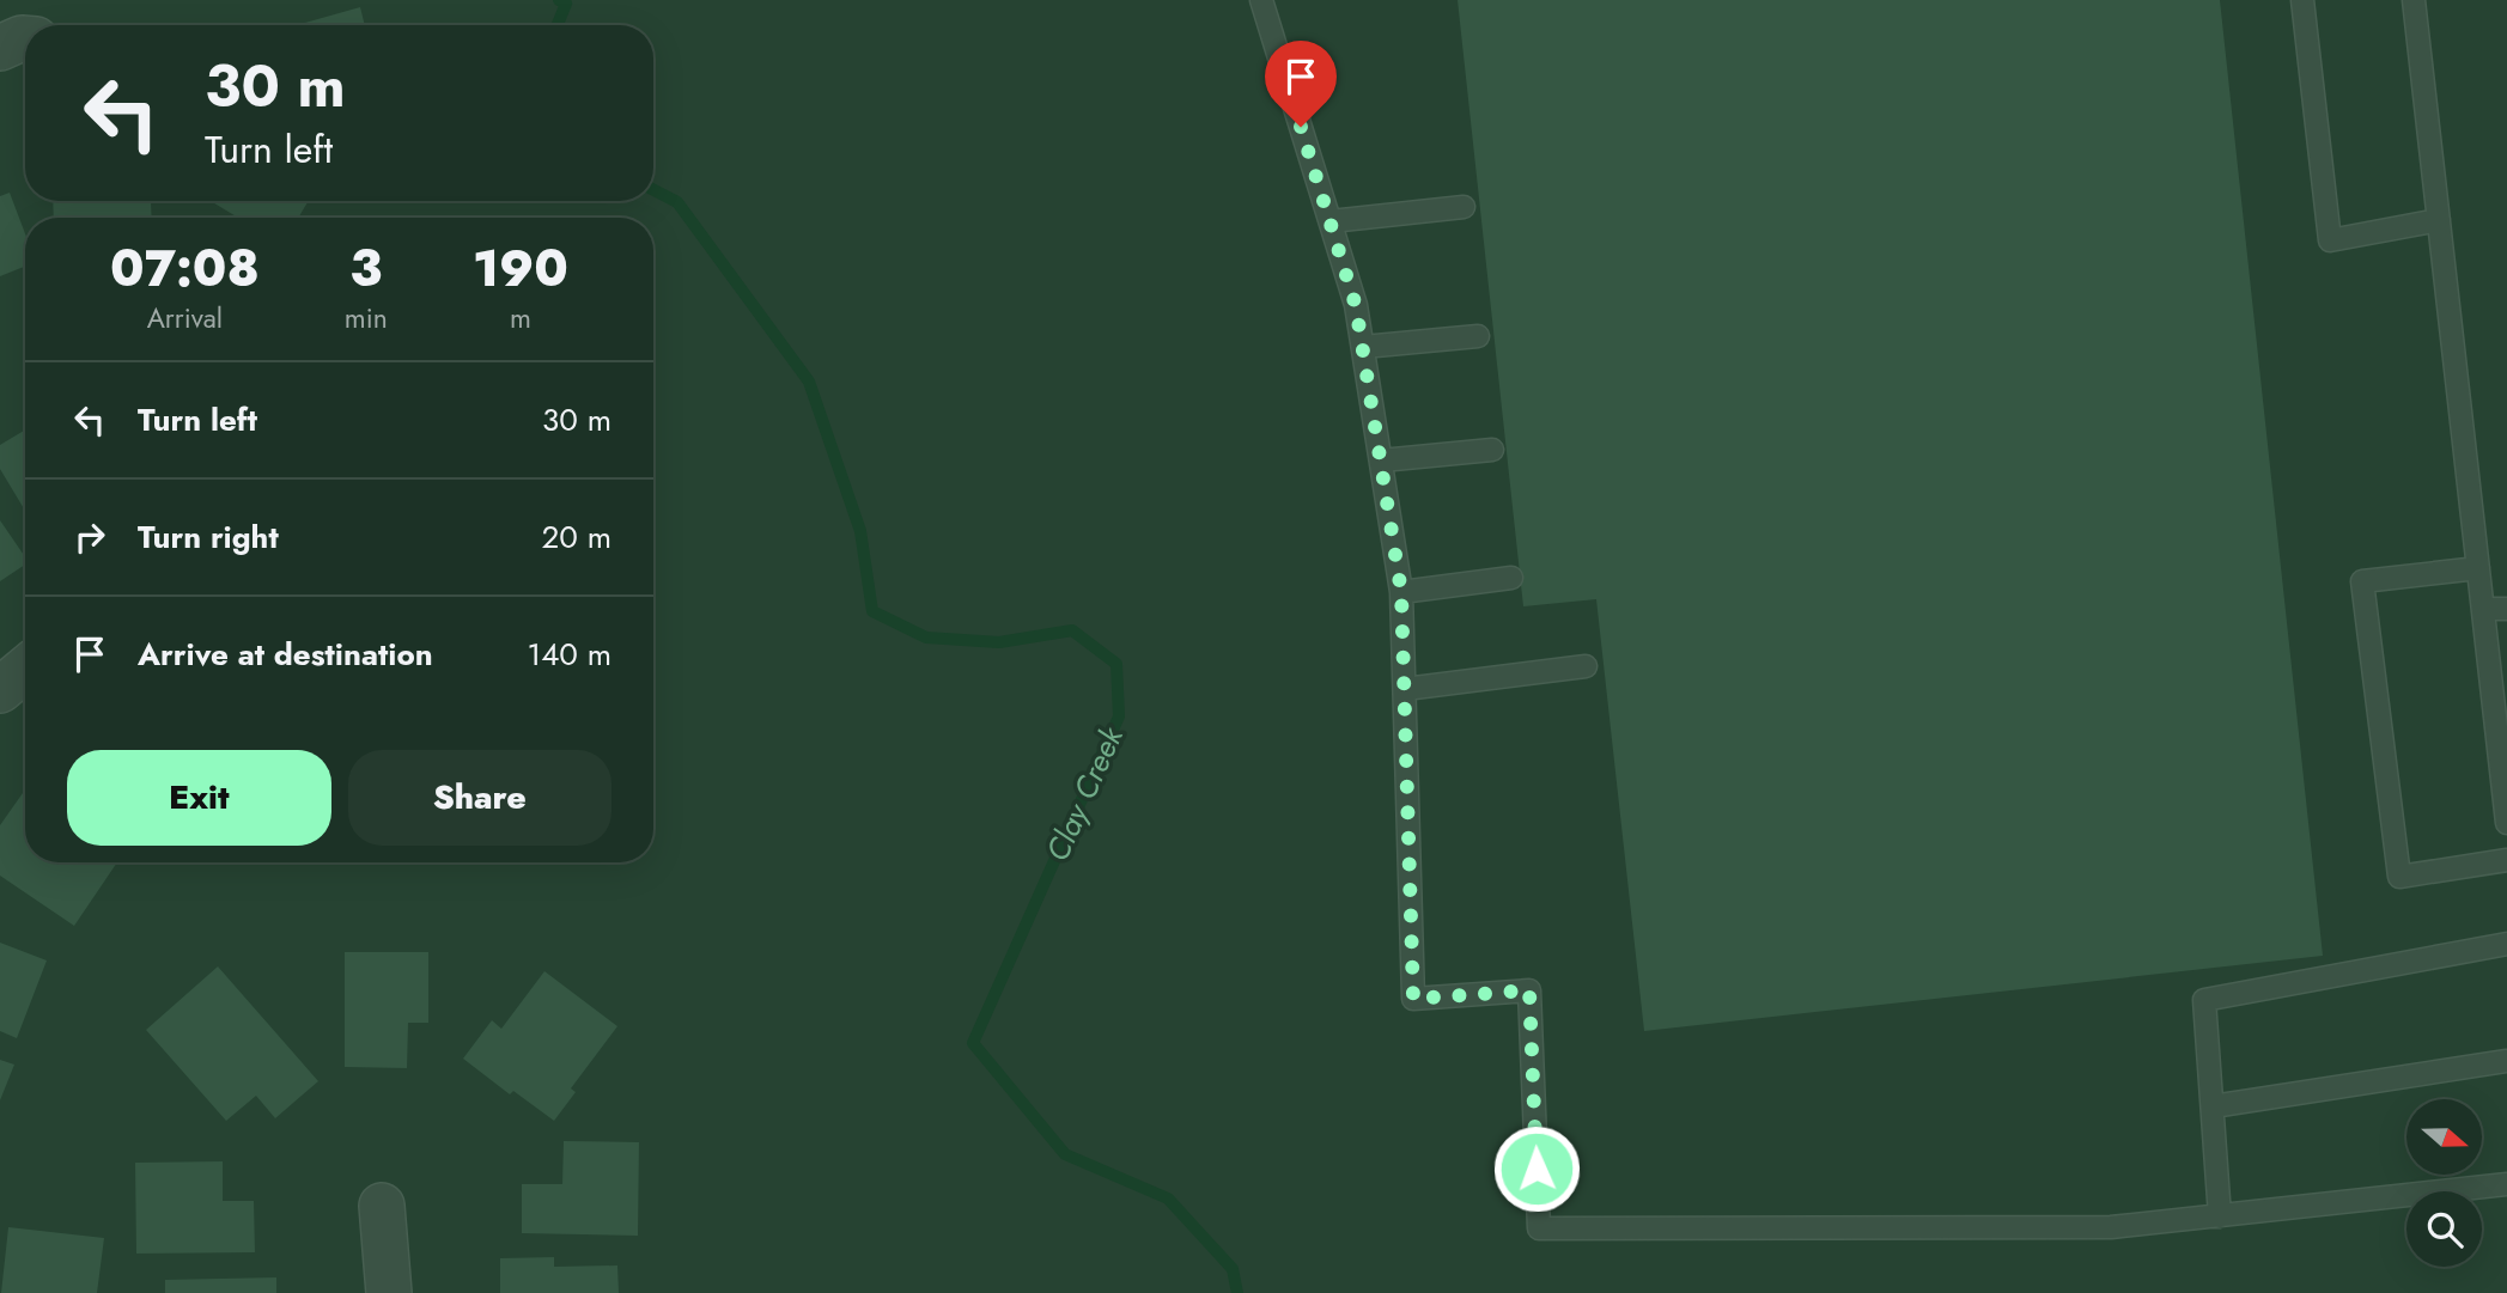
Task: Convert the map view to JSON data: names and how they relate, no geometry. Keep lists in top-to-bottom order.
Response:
{
  "water": ["Clay Creek"],
  "north": "right",
  "page": {
    "turn": ["30 m", "Turn left"],
    "eta": [
      "07:08",
      "Arrival",
      "3",
      "min",
      "190",
      "m"
    ],
    "list": [
      {
        "name": "Turn left",
        "value": "30 m"
      },
      {
        "name": "Turn right",
        "value": "20 m"
      },
      {
        "name": "Arrive at destination",
        "value": "140 m"
      }
    ],
    "buttons": ["Exit", "Share"]
  }
}
